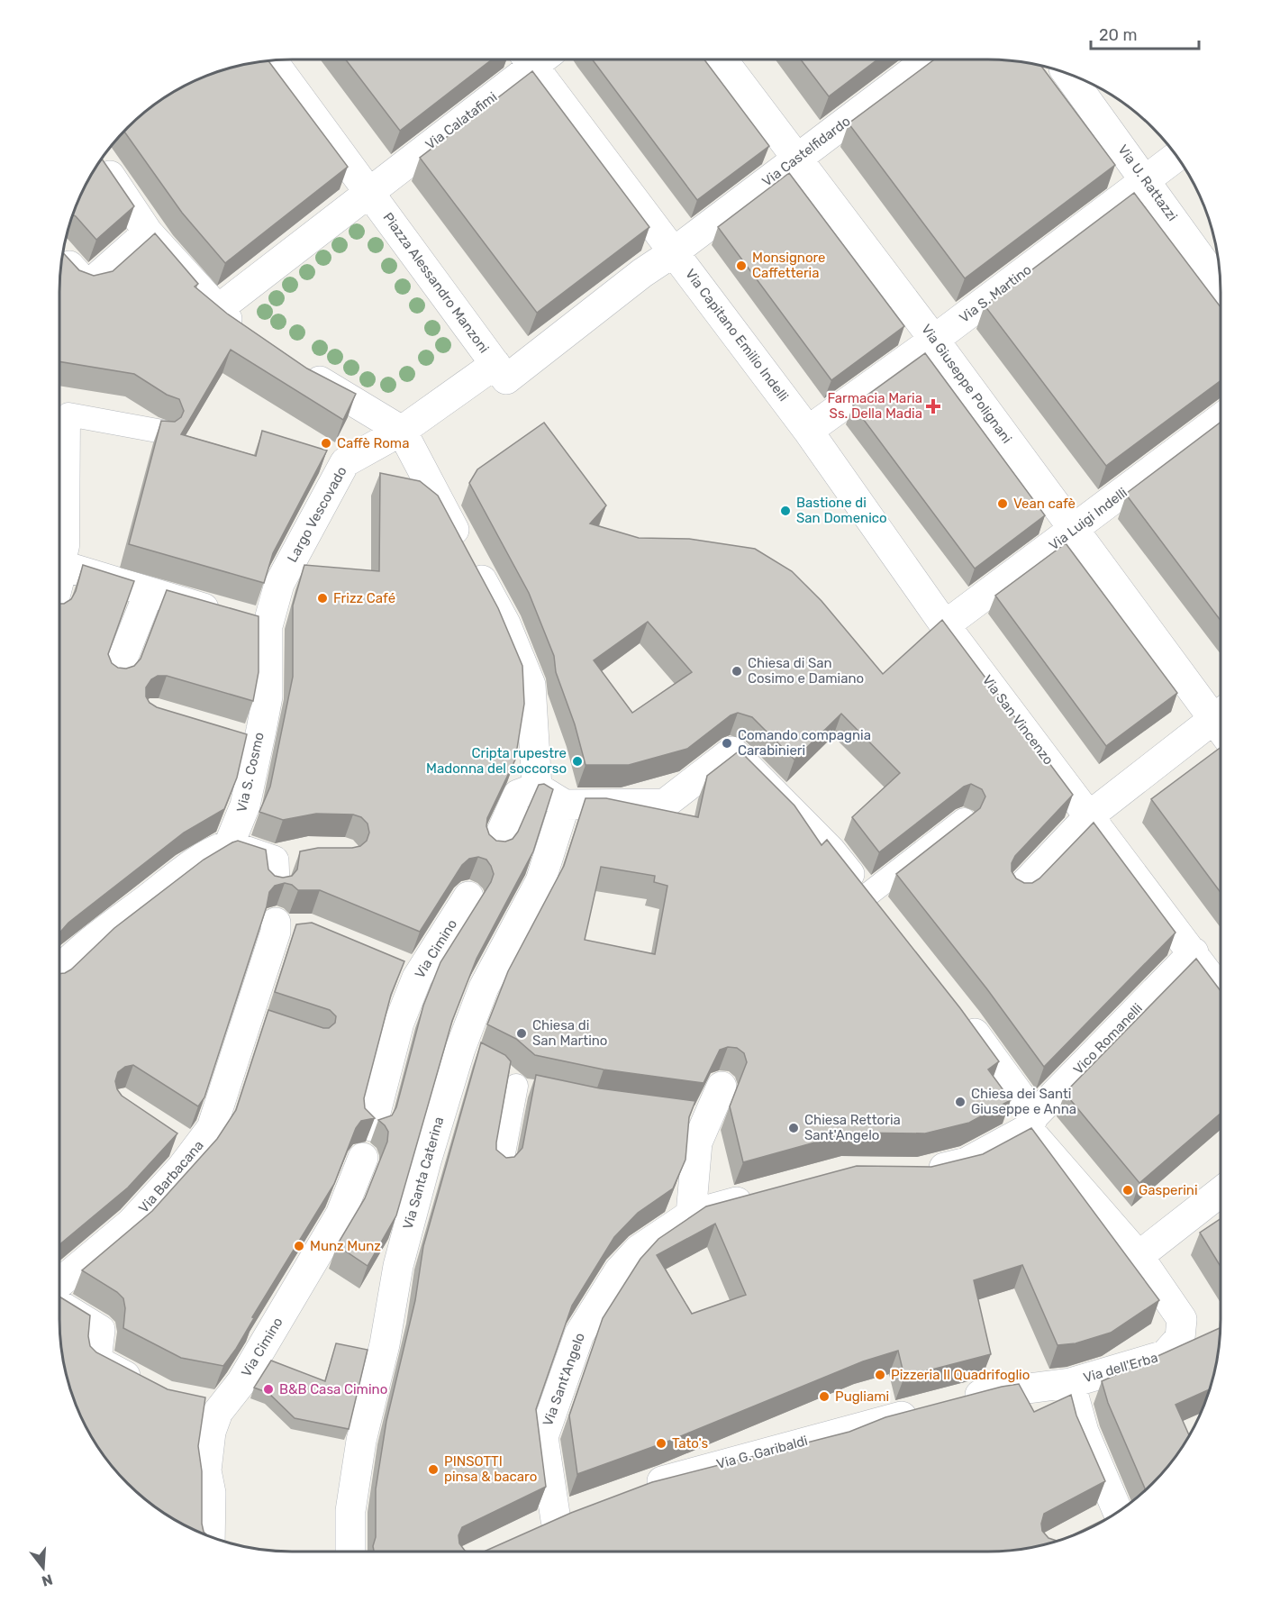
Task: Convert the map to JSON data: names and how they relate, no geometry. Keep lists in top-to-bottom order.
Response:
{
  "streets": {
    "street": [
      "Via Calatafimi",
      "Via Castelfidardo",
      "Via U. Rattazzi",
      "Piazza Alessandro Manzoni",
      "Via S. Martino",
      "Via Capitano Emilio Indelli",
      "Via Giuseppe Polignani",
      "Largo Vescovado",
      "Via Luigi Indelli",
      "Via San Vincenzo",
      "Via S. Cosmo",
      "Via Cimino",
      "Vico Romanelli",
      "Via Santa Caterina",
      "Via Barbacana",
      "Via dell'Erba",
      "Via Sant'Angelo",
      "Via G. Garibaldi"
    ]
  },
  "crossings": [
    ["Via Calatafimi", "Piazza Alessandro Manzoni"],
    ["Via Castelfidardo", "Piazza Alessandro Manzoni"],
    ["Via Castelfidardo", "Via Capitano Emilio Indelli"],
    ["Via Castelfidardo", "Via Giuseppe Polignani"],
    ["Via U. Rattazzi", "Via S. Martino"],
    ["Piazza Alessandro Manzoni", "Largo Vescovado"],
    ["Via S. Martino", "Via Capitano Emilio Indelli"],
    ["Via S. Martino", "Via Giuseppe Polignani"],
    ["Via Capitano Emilio Indelli", "Via Luigi Indelli"],
    ["Via Capitano Emilio Indelli", "Via San Vincenzo"],
    ["Via Giuseppe Polignani", "Via Luigi Indelli"],
    ["Largo Vescovado", "Via S. Cosmo"],
    ["Via Luigi Indelli", "Via San Vincenzo"],
    ["Via San Vincenzo", "Vico Romanelli"],
    ["Vico Romanelli", "Via dell'Erba"]
  ],
  "places": {
    "other": [
      "Monsignore Caffetteria",
      "Caffè Roma",
      "Vean cafè",
      "Bastione di San Domenico",
      "Frizz Café",
      "Chiesa di San Cosimo e Damiano",
      "Comando compagnia Carabinieri",
      "Cripta rupestre Madonna del soccorso",
      "Chiesa di San Martino",
      "Chiesa dei Santi Giuseppe e Anna",
      "Chiesa Rettoria Sant'Angelo",
      "Gasperini",
      "Munz Munz",
      "Pizzeria Il Quadrifoglio",
      "B&B Casa Cimino",
      "Pugliami",
      "Tato's",
      "PINSOTTI pinsa & bacaro"
    ],
    "health": ["Farmacia Maria Ss. Della Madia"]
  },
  "scale_bar": "20 m",
  "north": "bottom"
}
